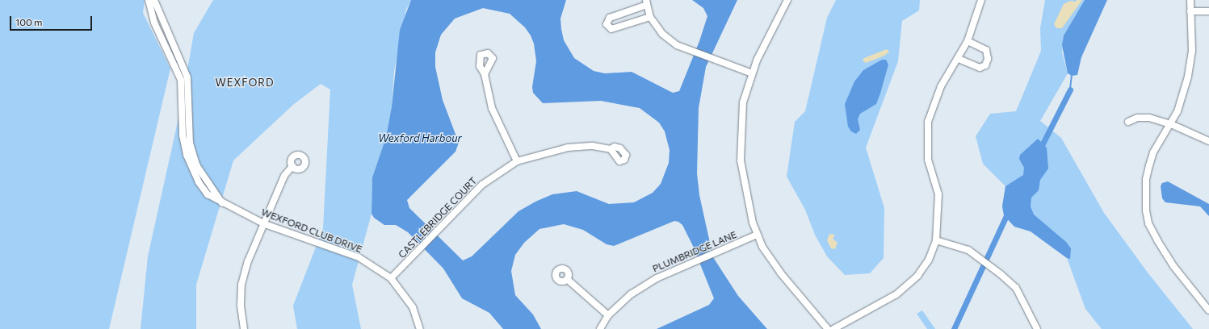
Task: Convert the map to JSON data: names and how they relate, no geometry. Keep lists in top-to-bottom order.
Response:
{
  "streets": {
    "street": ["CASTLEBRIDGE COURT", "WEXFORD CLUB DRIVE", "PLUMBRIDGE LANE"]
  },
  "crossings": [
    ["CASTLEBRIDGE COURT", "WEXFORD CLUB DRIVE"]
  ],
  "districts": ["WEXFORD"],
  "water": ["Wexford Harbour"],
  "scale_bar": "100 m"
}
